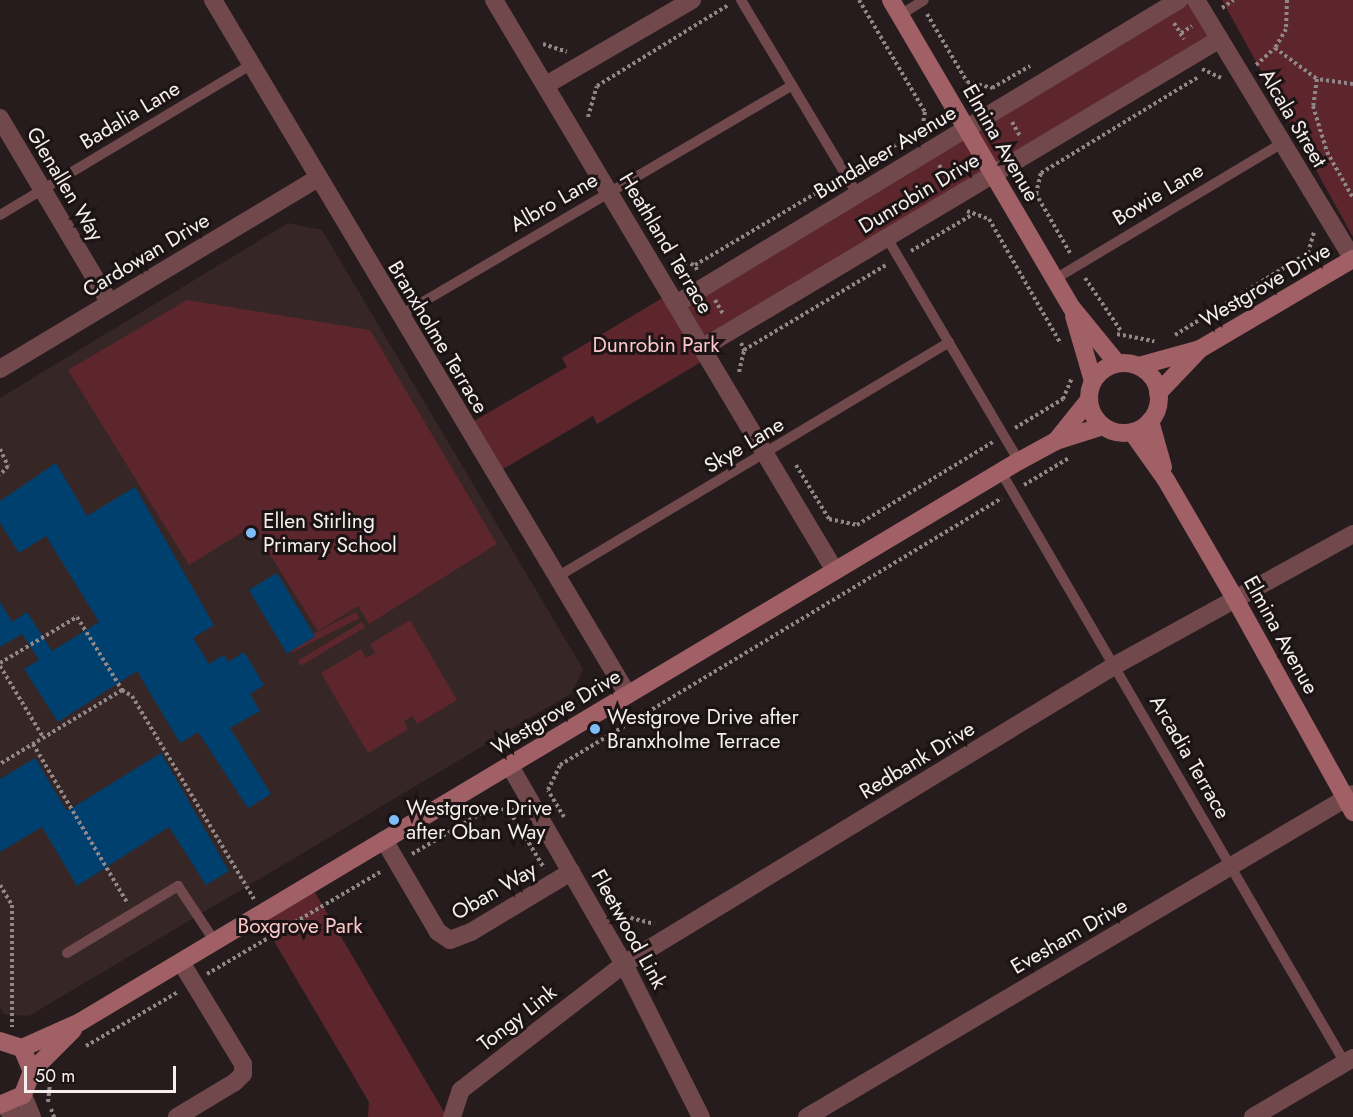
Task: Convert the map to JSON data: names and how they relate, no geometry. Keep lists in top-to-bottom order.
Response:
{
  "streets": {
    "street": [
      "Alcala Street",
      "Elmina Avenue",
      "Bundaleer Avenue",
      "Glenallen Way",
      "Dunrobin Drive",
      "Heathland Terrace",
      "Cardowan Drive",
      "Westgrove Drive",
      "Branxholme Terrace",
      "Redbank Drive",
      "Oban Way",
      "Fleetwood Link",
      "Evesham Drive",
      "Tongy Link"
    ],
    "lane": [
      "Badalia Lane",
      "Bowie Lane",
      "Albro Lane",
      "Skye Lane",
      "Arcadia Terrace"
    ]
  },
  "crossings": [
    ["Badalia Lane", "Glenallen Way"],
    ["Badalia Lane", "Branxholme Terrace"],
    ["Alcala Street", "Dunrobin Drive"],
    ["Alcala Street", "Bowie Lane"],
    ["Alcala Street", "Westgrove Drive"],
    ["Elmina Avenue", "Bundaleer Avenue"],
    ["Elmina Avenue", "Dunrobin Drive"],
    ["Elmina Avenue", "Bowie Lane"],
    ["Elmina Avenue", "Westgrove Drive"],
    ["Elmina Avenue", "Redbank Drive"],
    ["Elmina Avenue", "Evesham Drive"],
    ["Bundaleer Avenue", "Heathland Terrace"],
    ["Glenallen Way", "Cardowan Drive"],
    ["Dunrobin Drive", "Heathland Terrace"],
    ["Albro Lane", "Heathland Terrace"],
    ["Albro Lane", "Branxholme Terrace"],
    ["Heathland Terrace", "Westgrove Drive"],
    ["Heathland Terrace", "Skye Lane"],
    ["Cardowan Drive", "Branxholme Terrace"],
    ["Westgrove Drive", "Branxholme Terrace"],
    ["Westgrove Drive", "Arcadia Terrace"],
    ["Westgrove Drive", "Oban Way"],
    ["Westgrove Drive", "Fleetwood Link"],
    ["Branxholme Terrace", "Skye Lane"],
    ["Arcadia Terrace", "Redbank Drive"],
    ["Arcadia Terrace", "Evesham Drive"],
    ["Redbank Drive", "Fleetwood Link"],
    ["Redbank Drive", "Tongy Link"],
    ["Oban Way", "Fleetwood Link"],
    ["Fleetwood Link", "Tongy Link"]
  ],
  "parks": ["Dunrobin Park", "Boxgrove Park"],
  "places": ["Ellen Stirling Primary School", "Westgrove Drive after Branxholme Terrace", "Westgrove Drive after Oban Way"],
  "scale_bar": "50 m"
}
